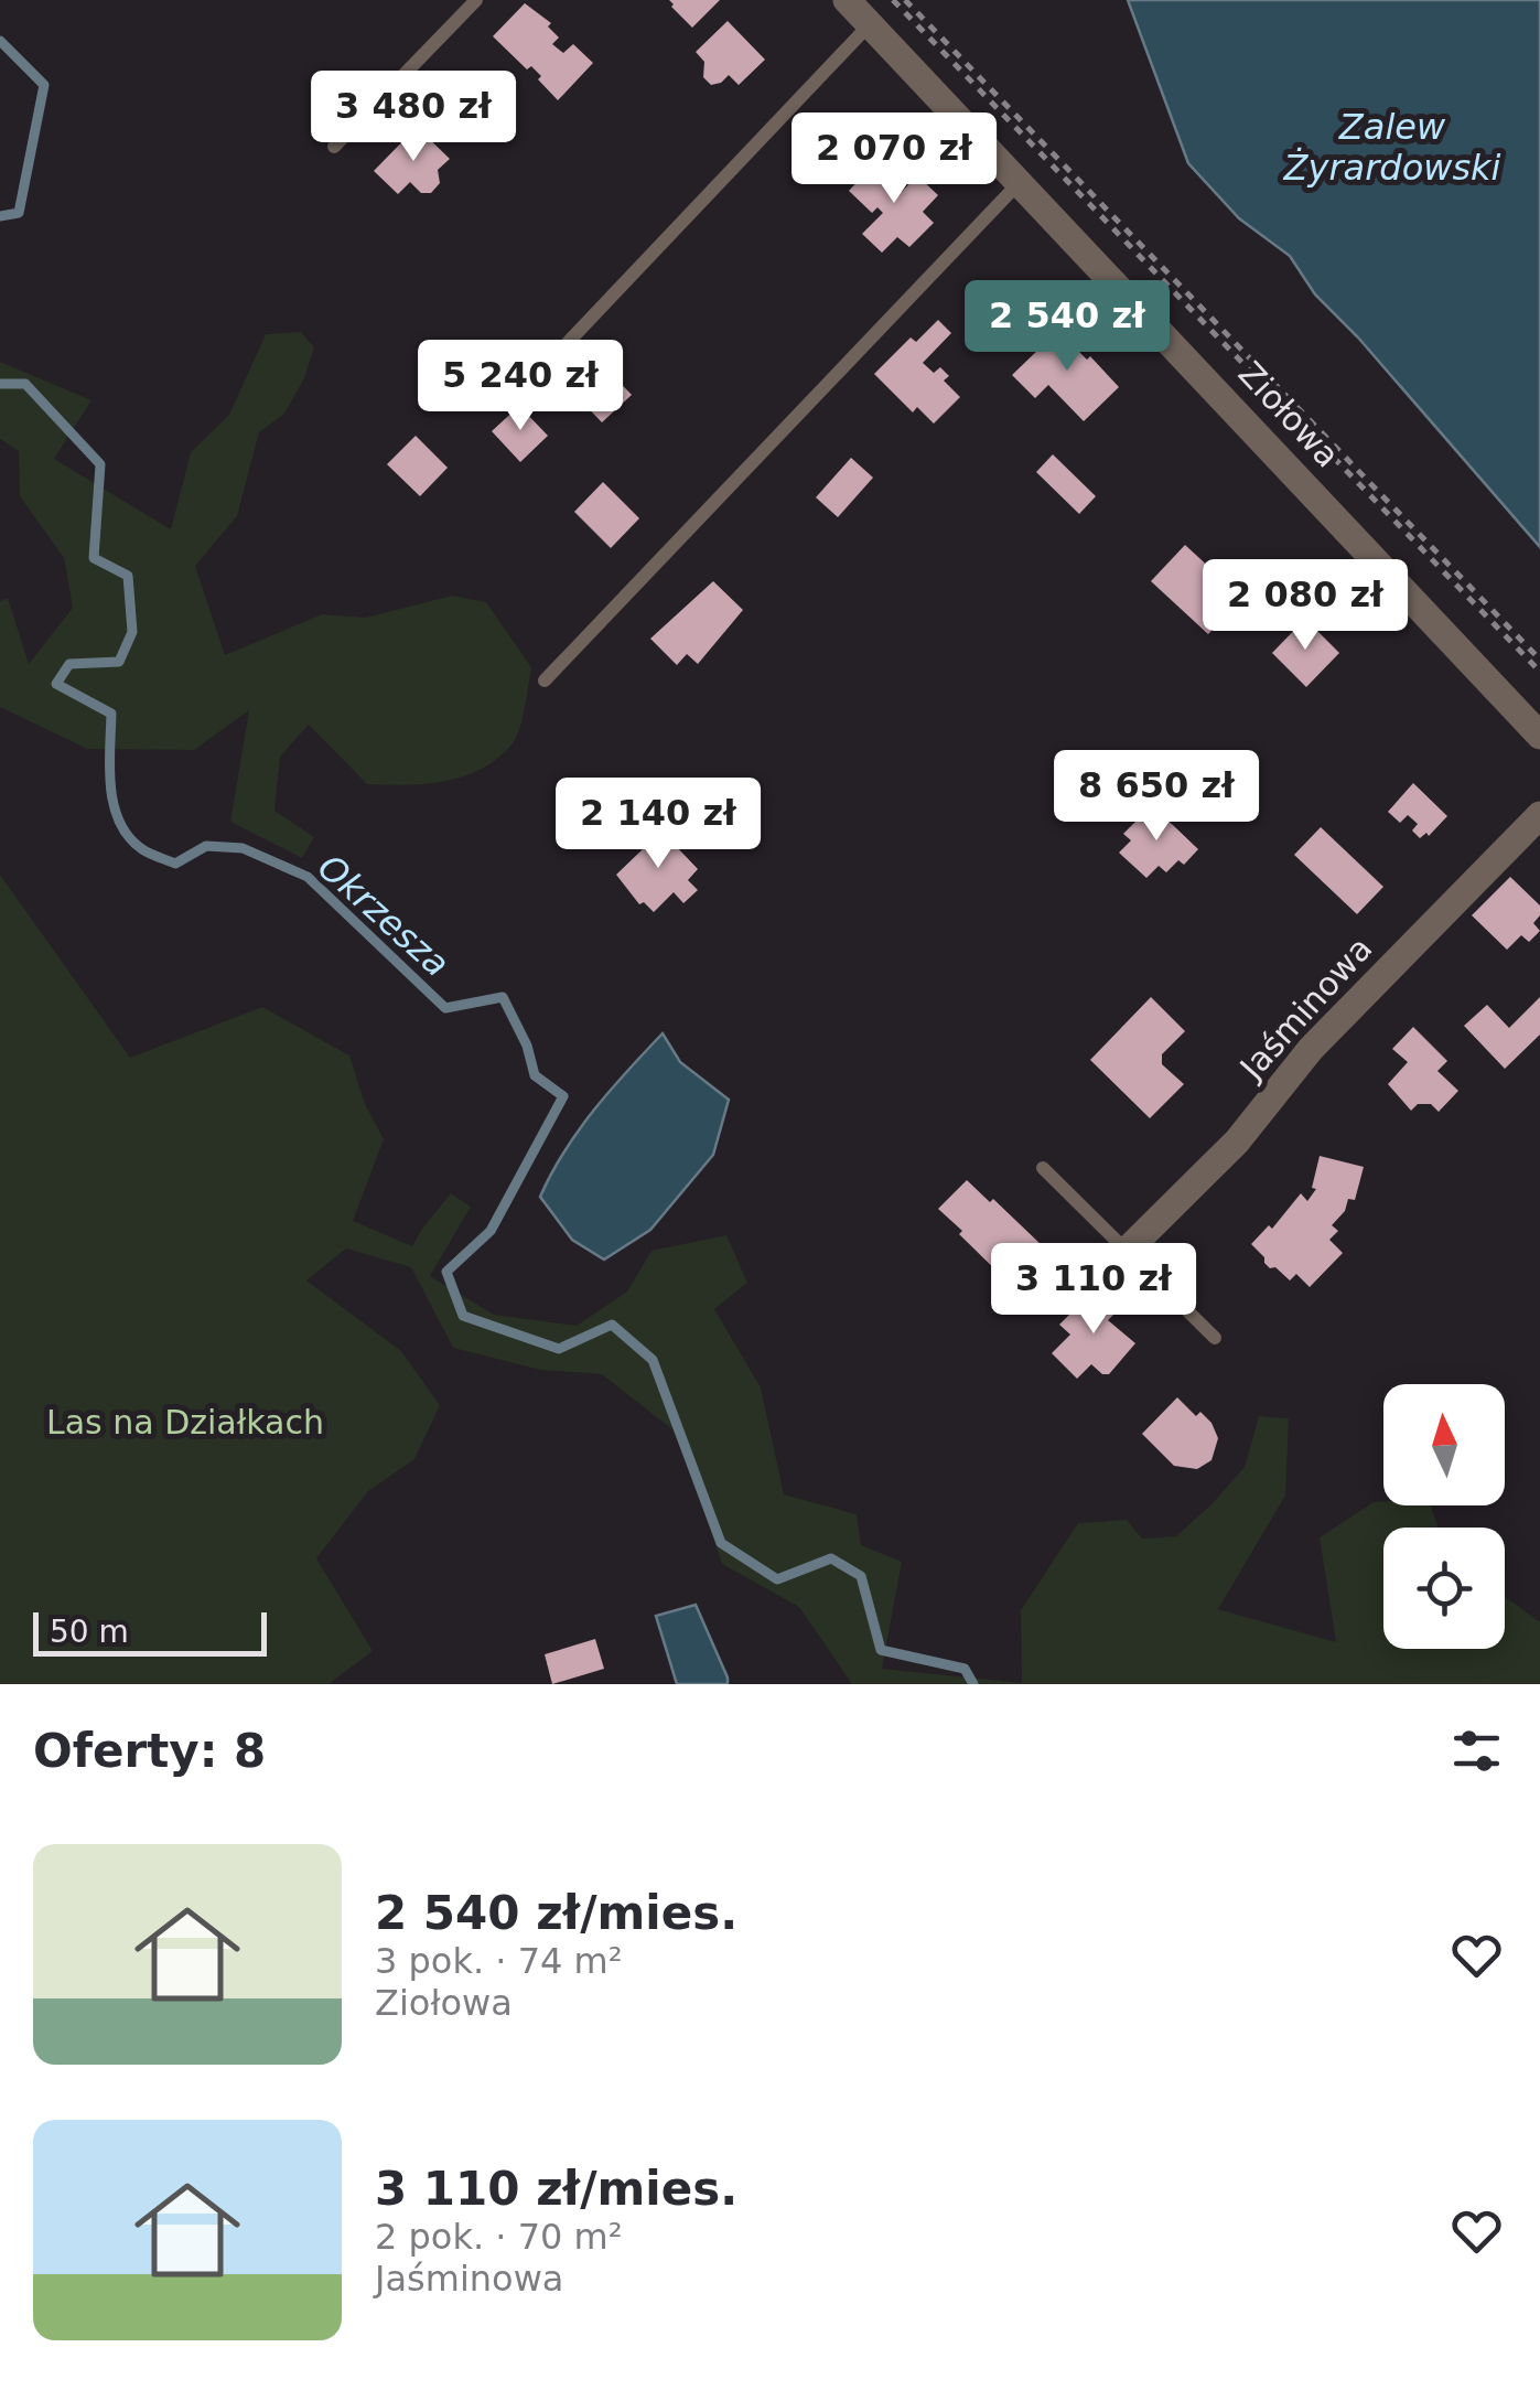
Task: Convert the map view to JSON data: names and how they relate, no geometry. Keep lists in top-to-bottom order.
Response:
{
  "streets": {
    "street": ["Ziołowa", "Jaśminowa"]
  },
  "water": ["Zalew Żyrardowski", "Okrzesza"],
  "parks": ["Las na Działkach"],
  "scale_bar": "50 m",
  "north": "top",
  "page": {
    "price": [
      "3 480 zł",
      "2 070 zł",
      "2 540 zł",
      "5 240 zł",
      "2 080 zł",
      "8 650 zł",
      "2 140 zł",
      "3 110 zł"
    ],
    "scale": "50 m",
    "heading": "Oferty: 8",
    "list": [
      {
        "name": "2 540 zł/mies.",
        "note": "3 pok. · 74 m² · Ziołowa"
      },
      {
        "name": "3 110 zł/mies.",
        "note": "2 pok. · 70 m² · Jaśminowa"
      }
    ]
  }
}
